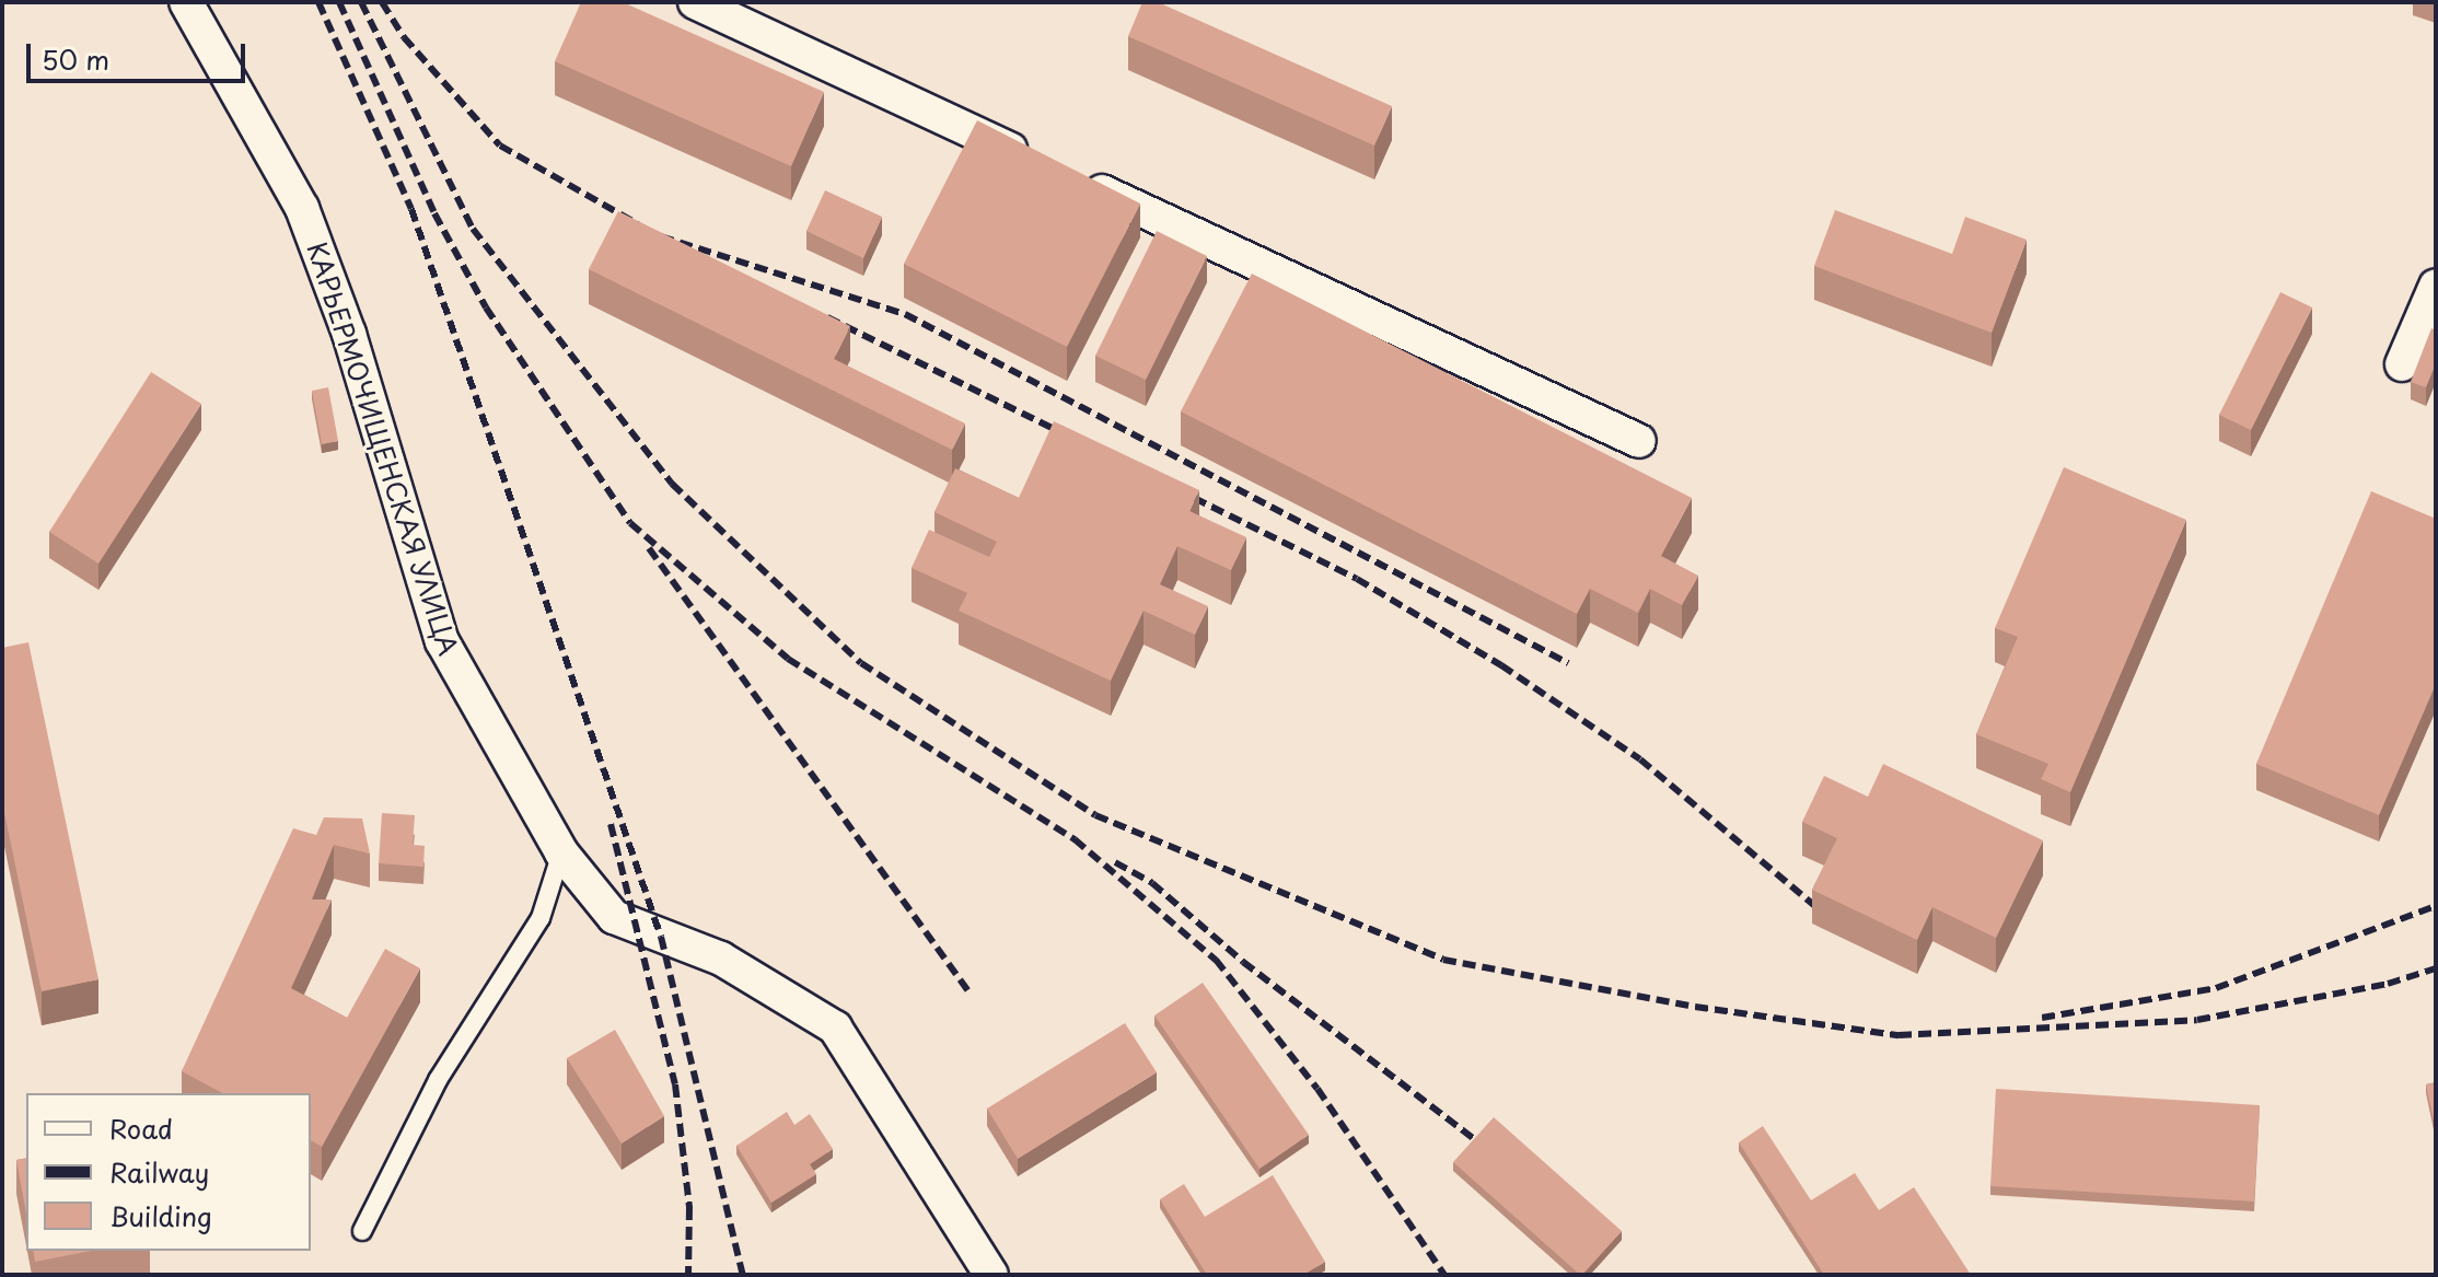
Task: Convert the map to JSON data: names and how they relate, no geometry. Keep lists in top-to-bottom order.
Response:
{
  "streets": {
    "street": ["КАРЬЕРМОЧИЩЕНСКАЯ УЛИЦА"]
  },
  "legend": ["Road", "Railway", "Building"],
  "scale_bar": "50 m"
}
